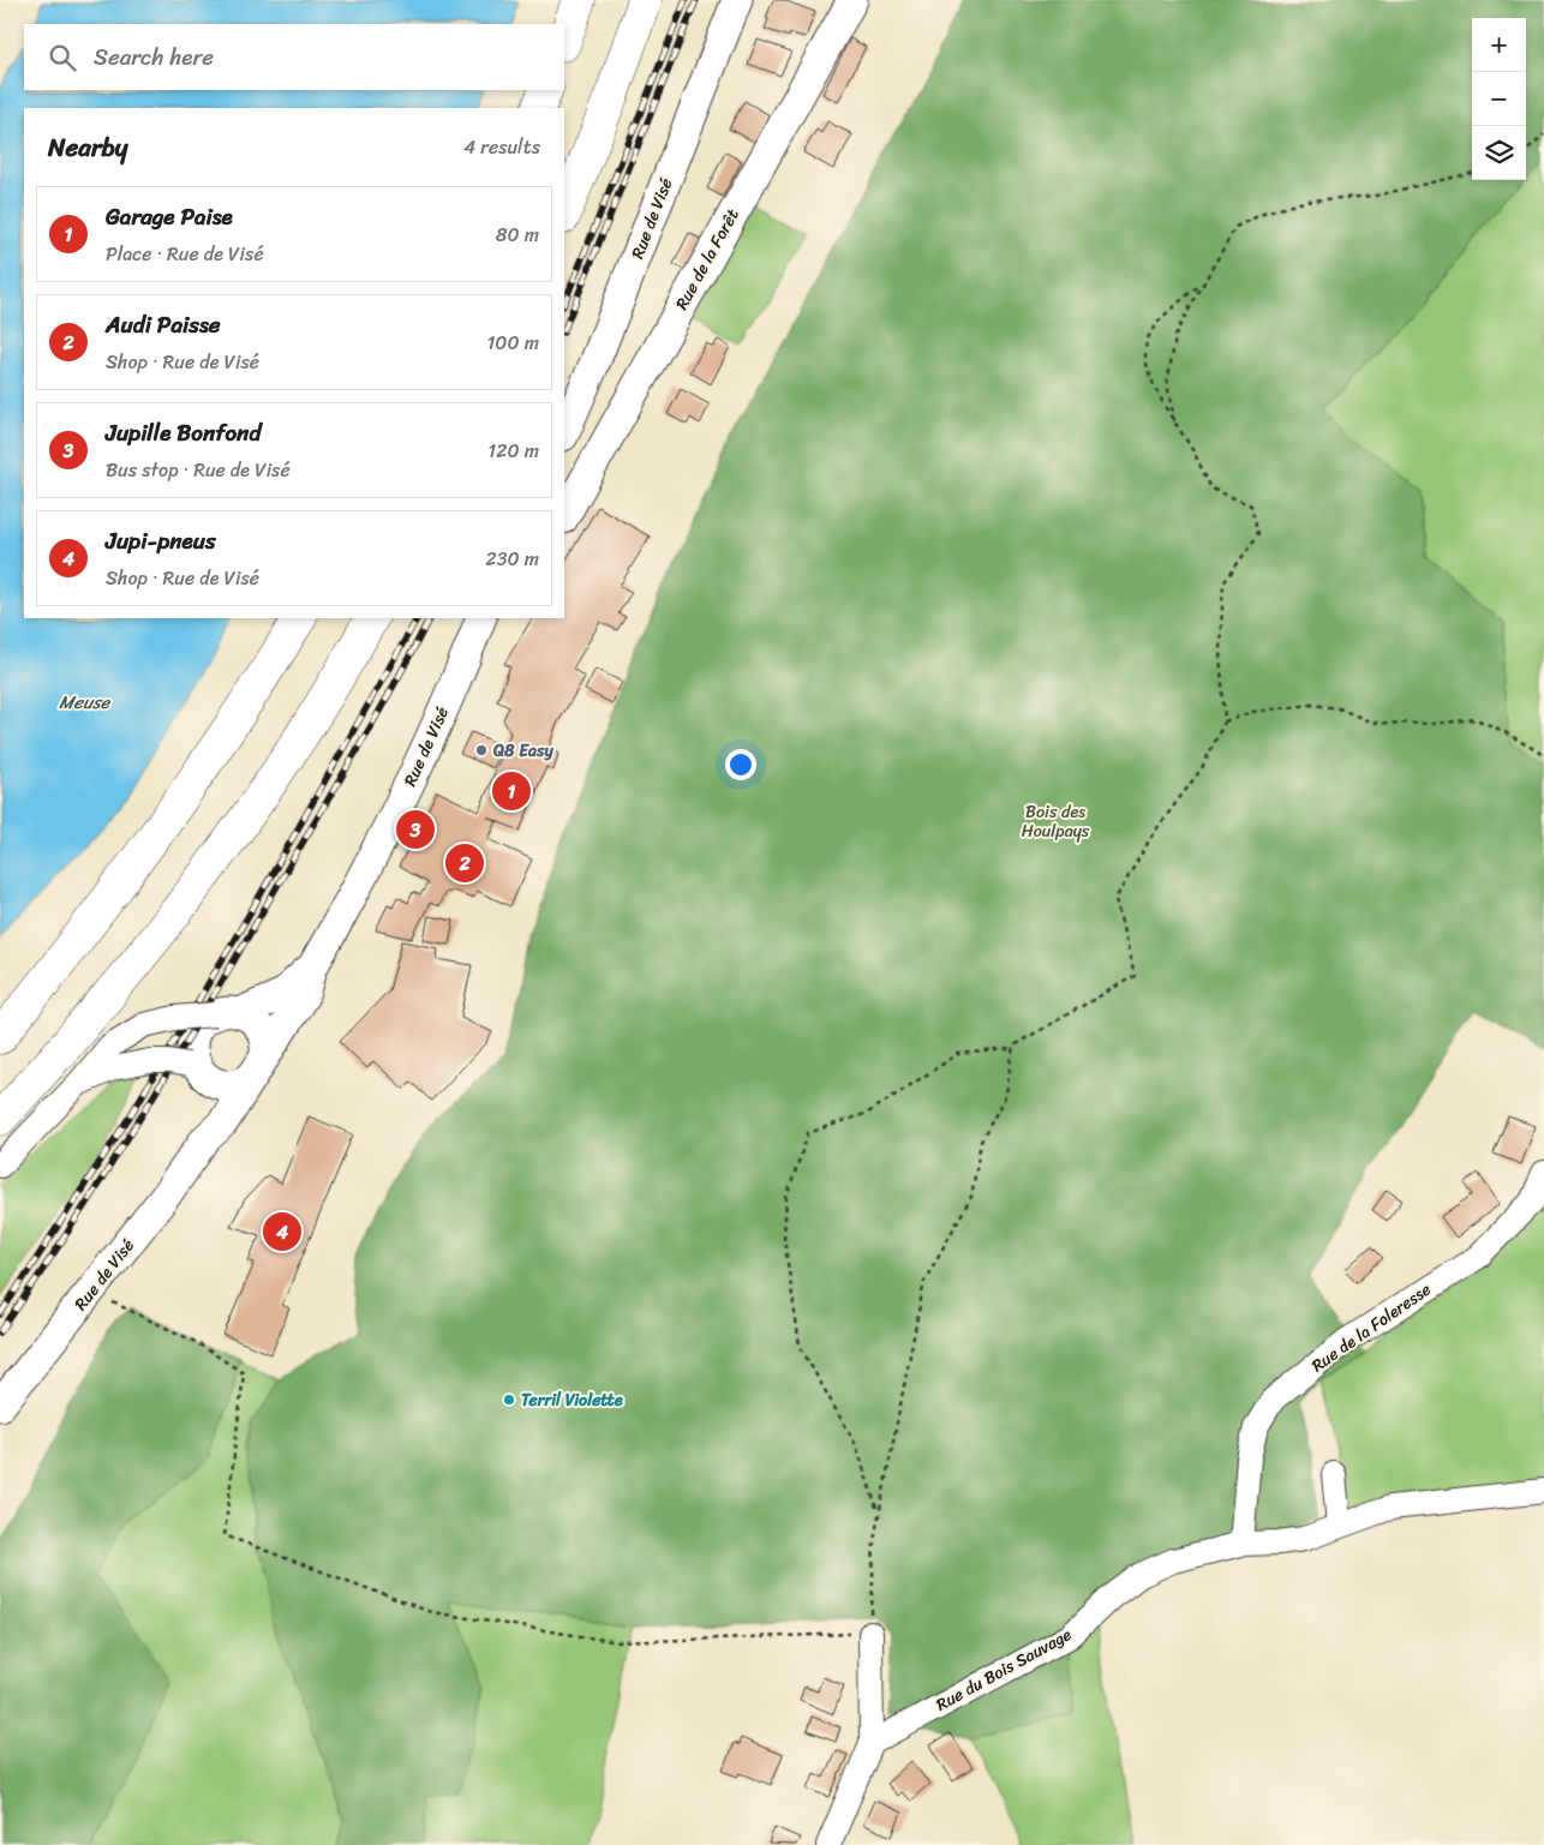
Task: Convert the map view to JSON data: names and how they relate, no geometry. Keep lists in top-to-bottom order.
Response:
{
  "streets": {
    "main road": ["Rue de Visé", "Rue de la Forêt"],
    "street": ["Rue de la Foleresse", "Rue du Bois Sauvage"]
  },
  "crossings": [
    ["Rue de la Foleresse", "Rue du Bois Sauvage"]
  ],
  "water": ["Meuse"],
  "parks": ["Bois des Houlpays"],
  "places": ["Q8 Easy", "Terril Violette"],
  "page": {
    "map_buttons": ["+", "−"],
    "search": "Search here",
    "heading": ["Nearby", "4 results"],
    "list": [
      {
        "mark": "1",
        "name": "Garage Paise",
        "note": "Place · Rue de Visé",
        "value": "80 m"
      },
      {
        "mark": "2",
        "name": "Audi Paisse",
        "note": "Shop · Rue de Visé",
        "value": "100 m"
      },
      {
        "mark": "3",
        "name": "Jupille Bonfond",
        "note": "Bus stop · Rue de Visé",
        "value": "120 m"
      },
      {
        "mark": "4",
        "name": "Jupi-pneus",
        "note": "Shop · Rue de Visé",
        "value": "230 m"
      }
    ],
    "pins": [
      "1",
      "3",
      "2",
      "4"
    ]
  }
}
